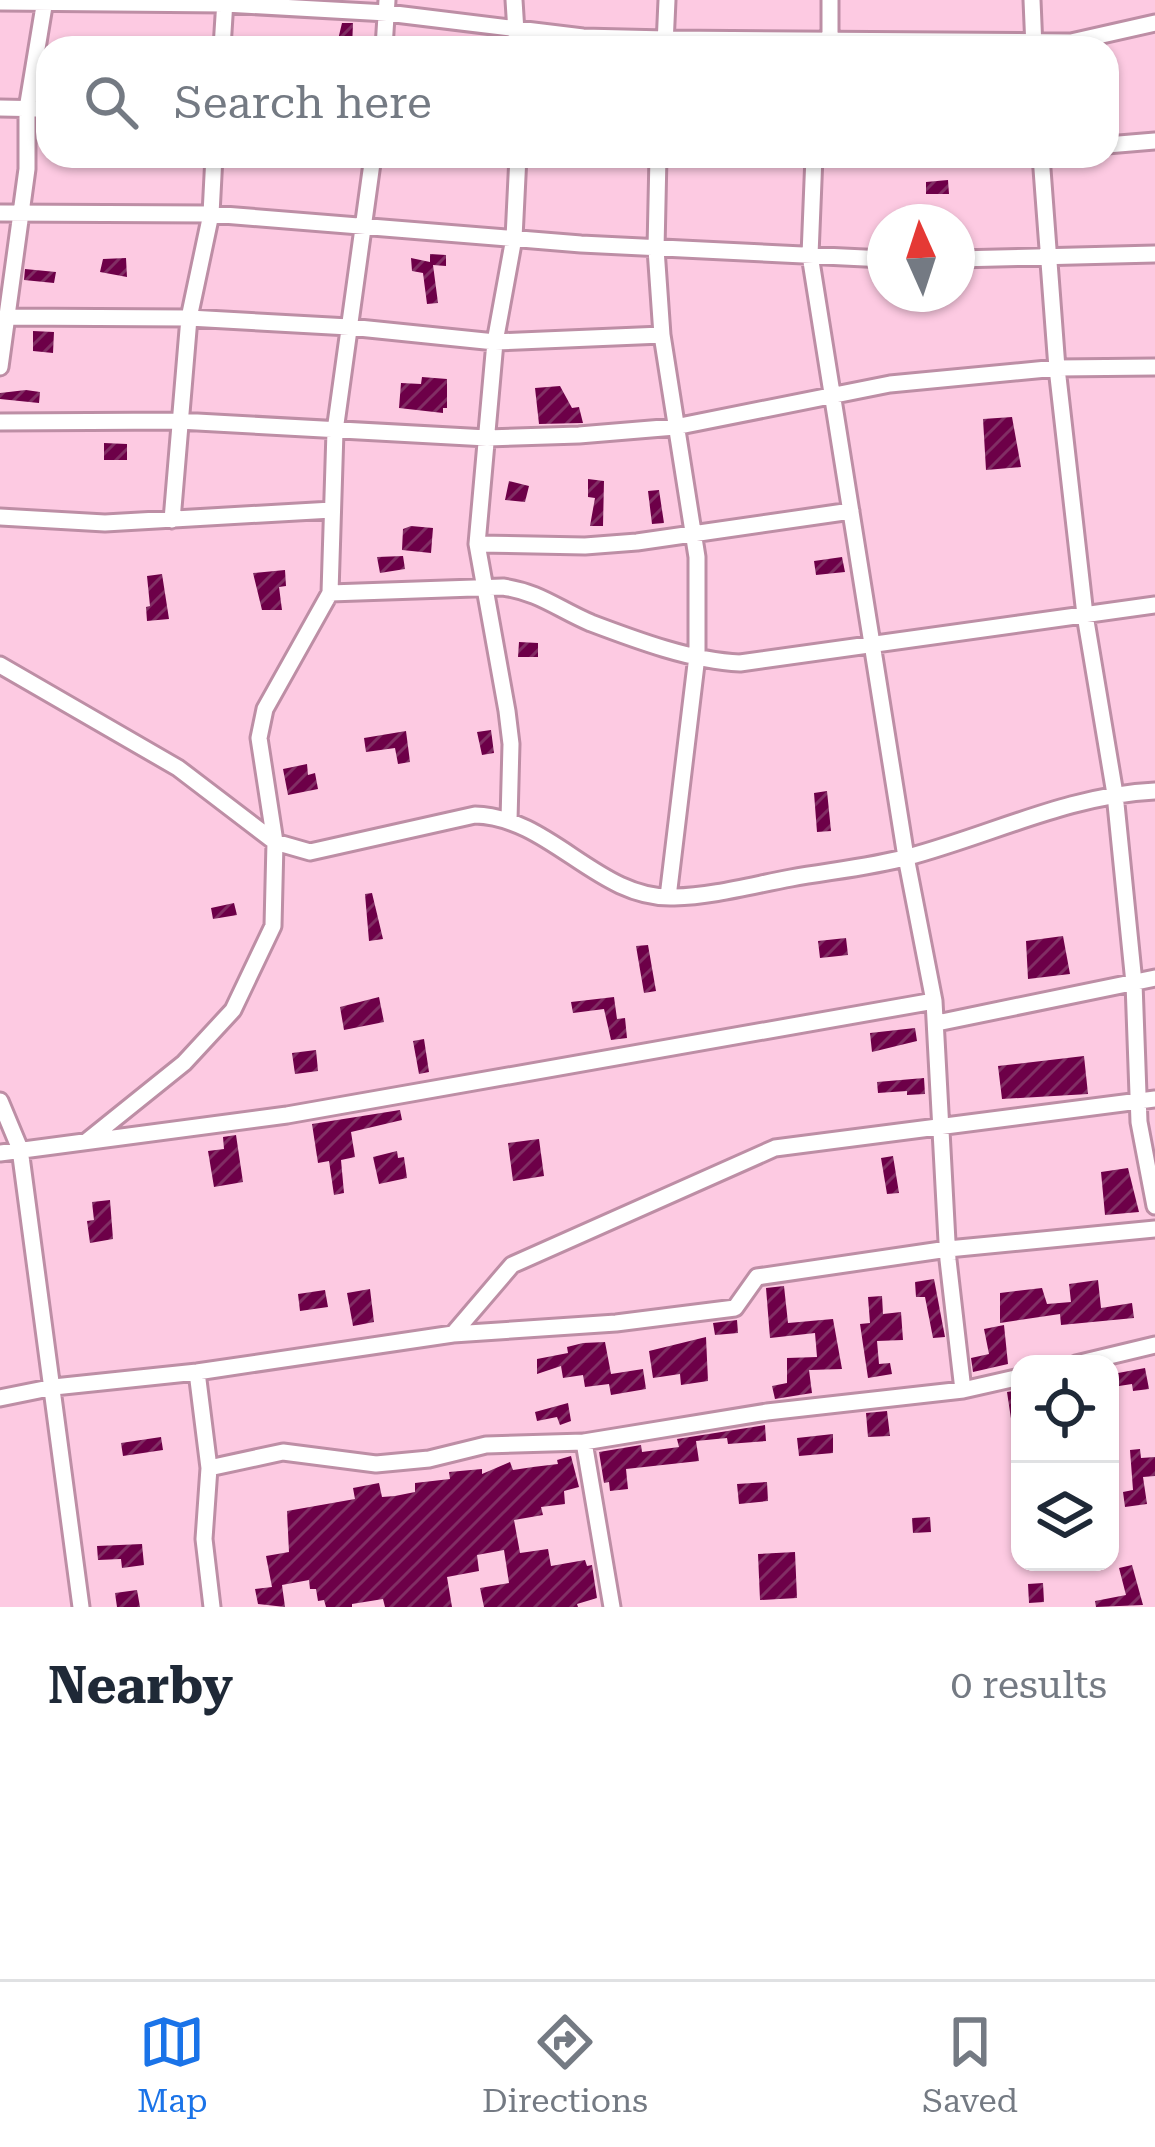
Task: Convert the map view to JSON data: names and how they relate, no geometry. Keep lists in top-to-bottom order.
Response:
{
  "north": "top",
  "page": {
    "search": "Search here",
    "heading": ["Nearby", "0 results"],
    "nav": ["Map", "Directions", "Saved"]
  }
}
